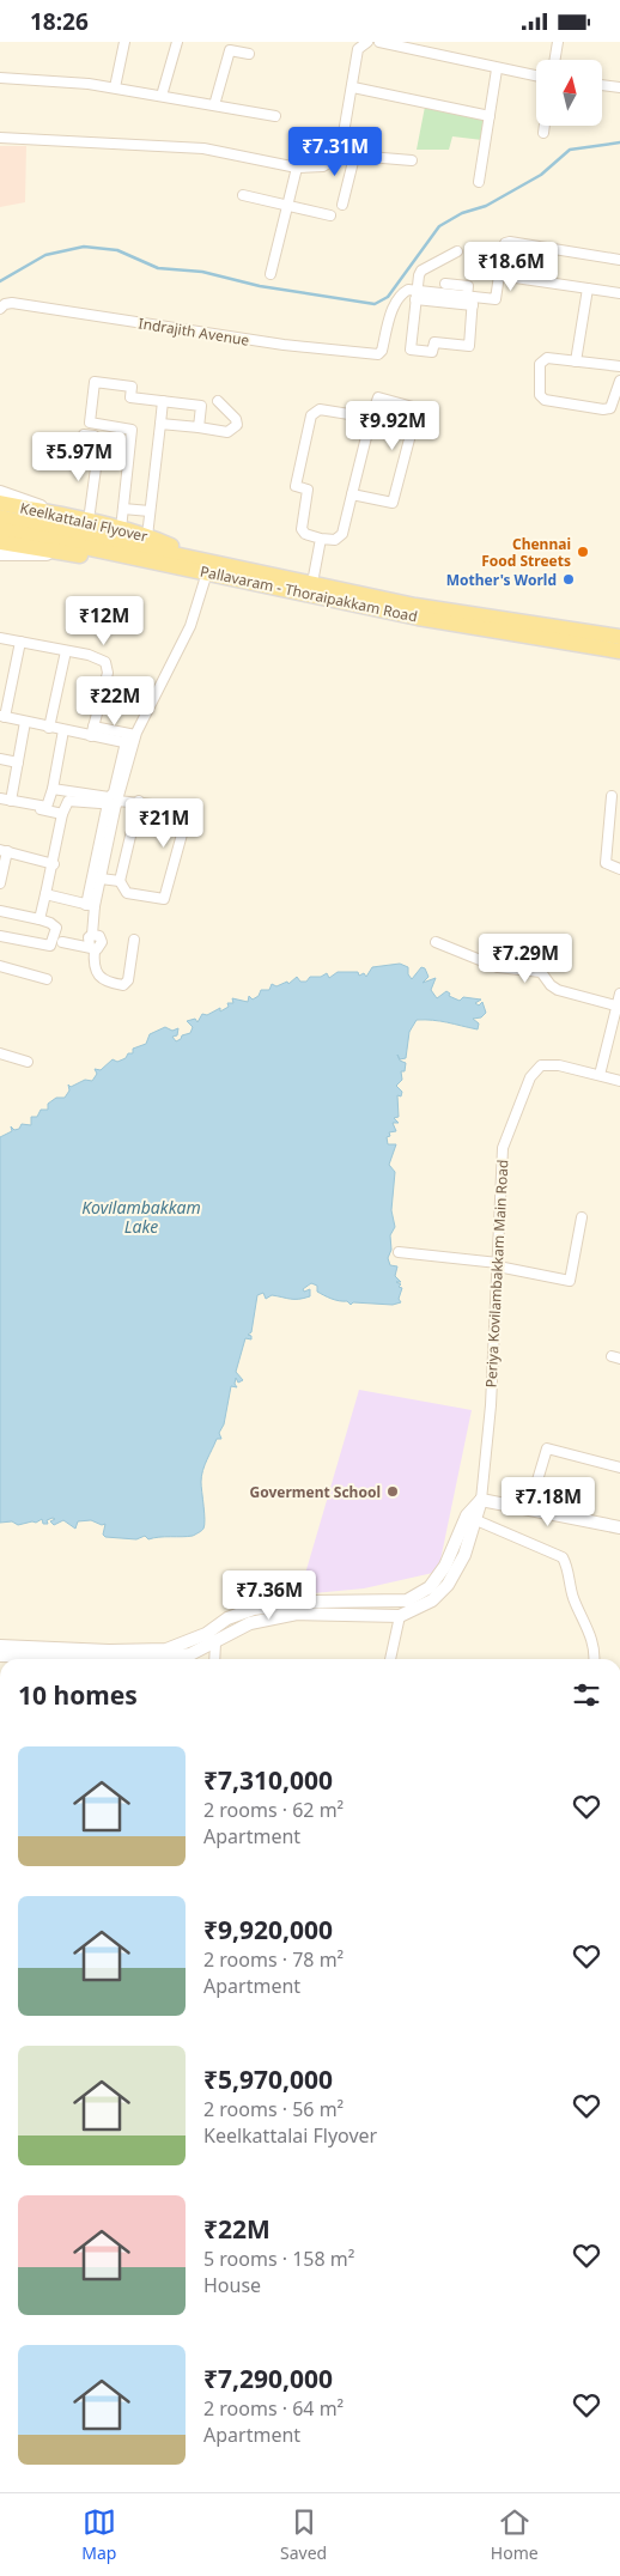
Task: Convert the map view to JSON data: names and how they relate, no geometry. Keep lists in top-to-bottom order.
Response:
{
  "streets": {
    "main road": ["Keelkattalai Flyover", "Pallavaram - Thoraipakkam Road"],
    "street": ["Indrajith Avenue", "Periya Kovilambakkam Main Road"]
  },
  "crossings": [
    ["Keelkattalai Flyover", "Pallavaram - Thoraipakkam Road"]
  ],
  "water": ["Kovilambakkam Lake"],
  "places": ["Chennai Food Streets", "Mother's World", "Goverment School"],
  "north": "top",
  "page": {
    "status": "18:26",
    "price": [
      "₹7.31M",
      "₹18.6M",
      "₹9.92M",
      "₹5.97M",
      "₹12M",
      "₹22M",
      "₹21M",
      "₹7.29M",
      "₹7.18M",
      "₹7.36M"
    ],
    "heading": "10 homes",
    "list": [
      {
        "name": "₹7,310,000",
        "note": "2 rooms · 62 m² · Apartment"
      },
      {
        "name": "₹9,920,000",
        "note": "2 rooms · 78 m² · Apartment"
      },
      {
        "name": "₹5,970,000",
        "note": "2 rooms · 56 m² · Keelkattalai Flyover"
      },
      {
        "name": "₹22M",
        "note": "5 rooms · 158 m² · House"
      },
      {
        "name": "₹7,290,000",
        "note": "2 rooms · 64 m² · Apartment"
      }
    ],
    "tabs": ["Map", "Saved", "Home"]
  }
}
